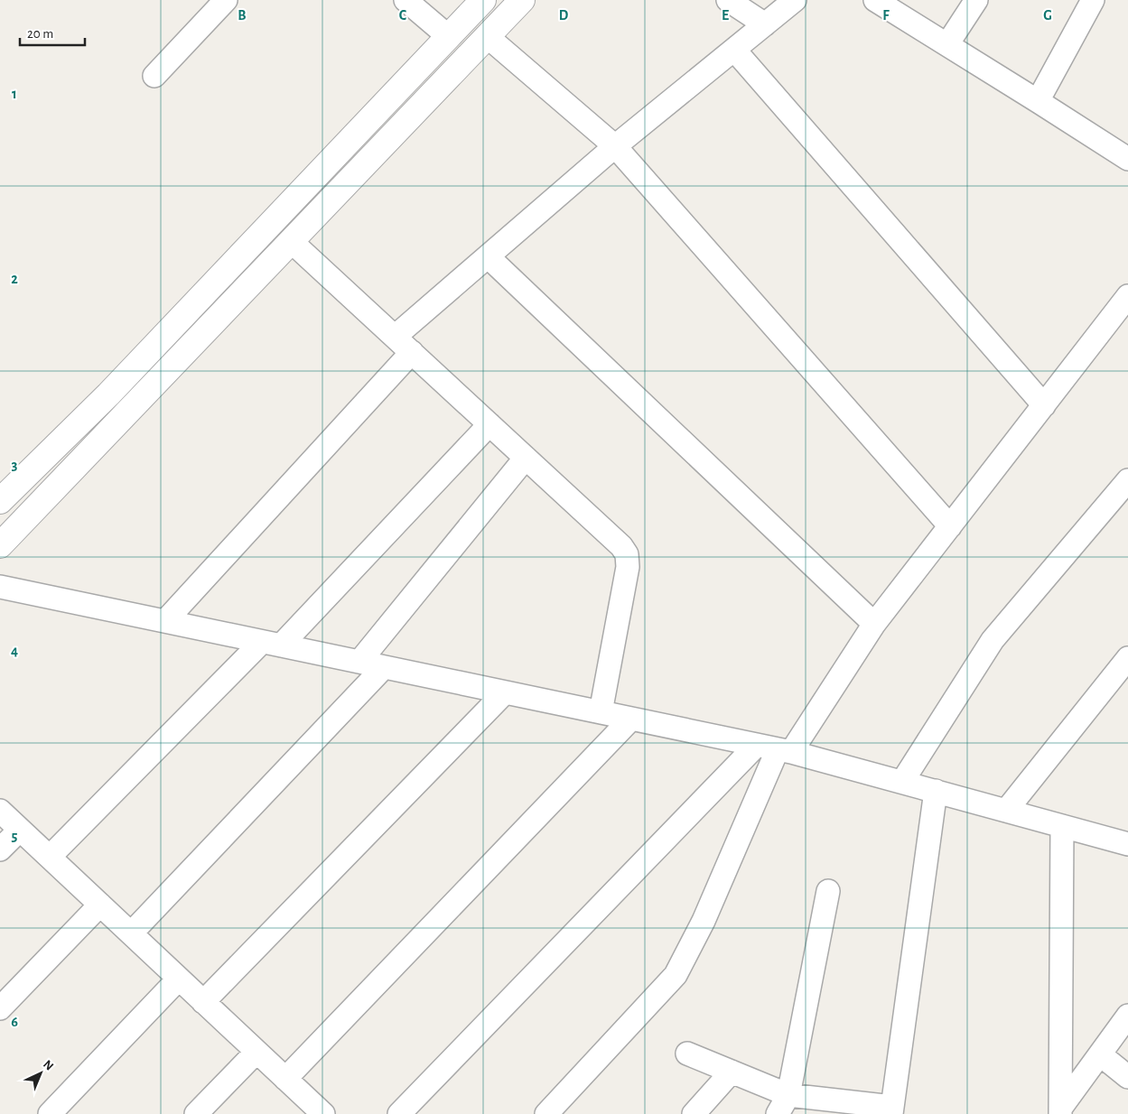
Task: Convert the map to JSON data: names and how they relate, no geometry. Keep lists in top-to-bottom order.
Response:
{
  "scale_bar": "20 m",
  "north": "top right",
  "grid": {
    "columns": [
      "B",
      "C",
      "D",
      "E",
      "F",
      "G"
    ],
    "rows": [
      "1",
      "2",
      "3",
      "4",
      "5",
      "6"
    ]
  }
}
